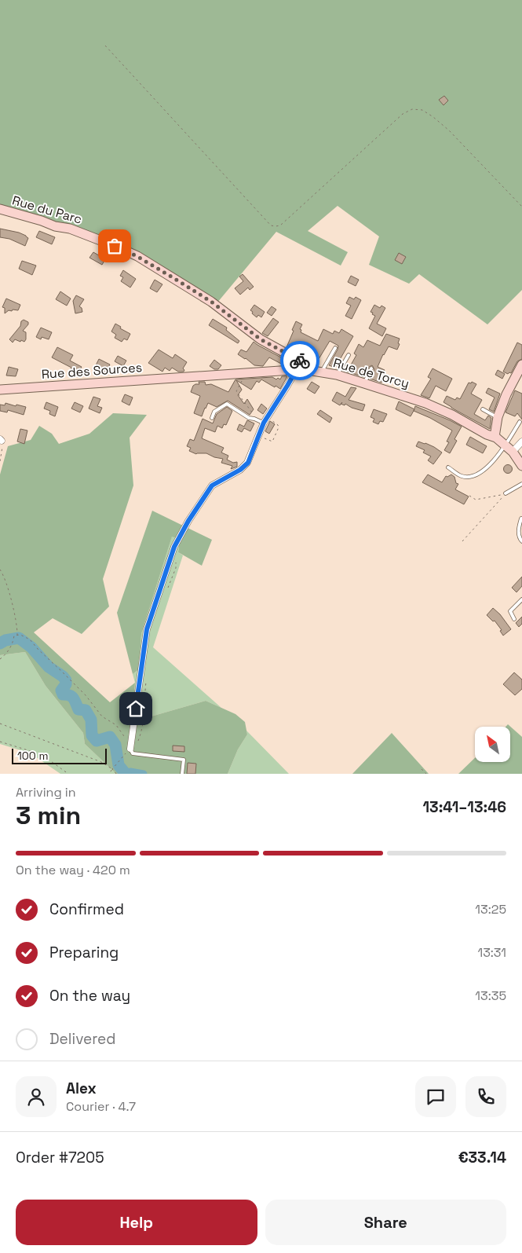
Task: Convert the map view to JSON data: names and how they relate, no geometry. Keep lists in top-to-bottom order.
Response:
{
  "streets": {
    "street": ["Rue du Parc", "Rue des Sources", "Rue de Torcy"]
  },
  "crossings": [
    ["Rue du Parc", "Rue de Torcy"],
    ["Rue des Sources", "Rue de Torcy"]
  ],
  "scale_bar": "100 m",
  "north": "top left",
  "page": {
    "scale": "100 m",
    "heading": ["3 min", "Arriving in", "13:41–13:46"],
    "panel": [
      "Alex",
      "Courier · 4.7",
      "Order #7205",
      "€33.14"
    ],
    "bar": "On the way · 420 m",
    "list": [
      ["Confirmed", "13:25"],
      ["Preparing", "13:31"],
      ["On the way", "13:35"],
      "Delivered"
    ],
    "buttons": ["Help", "Share"]
  }
}
